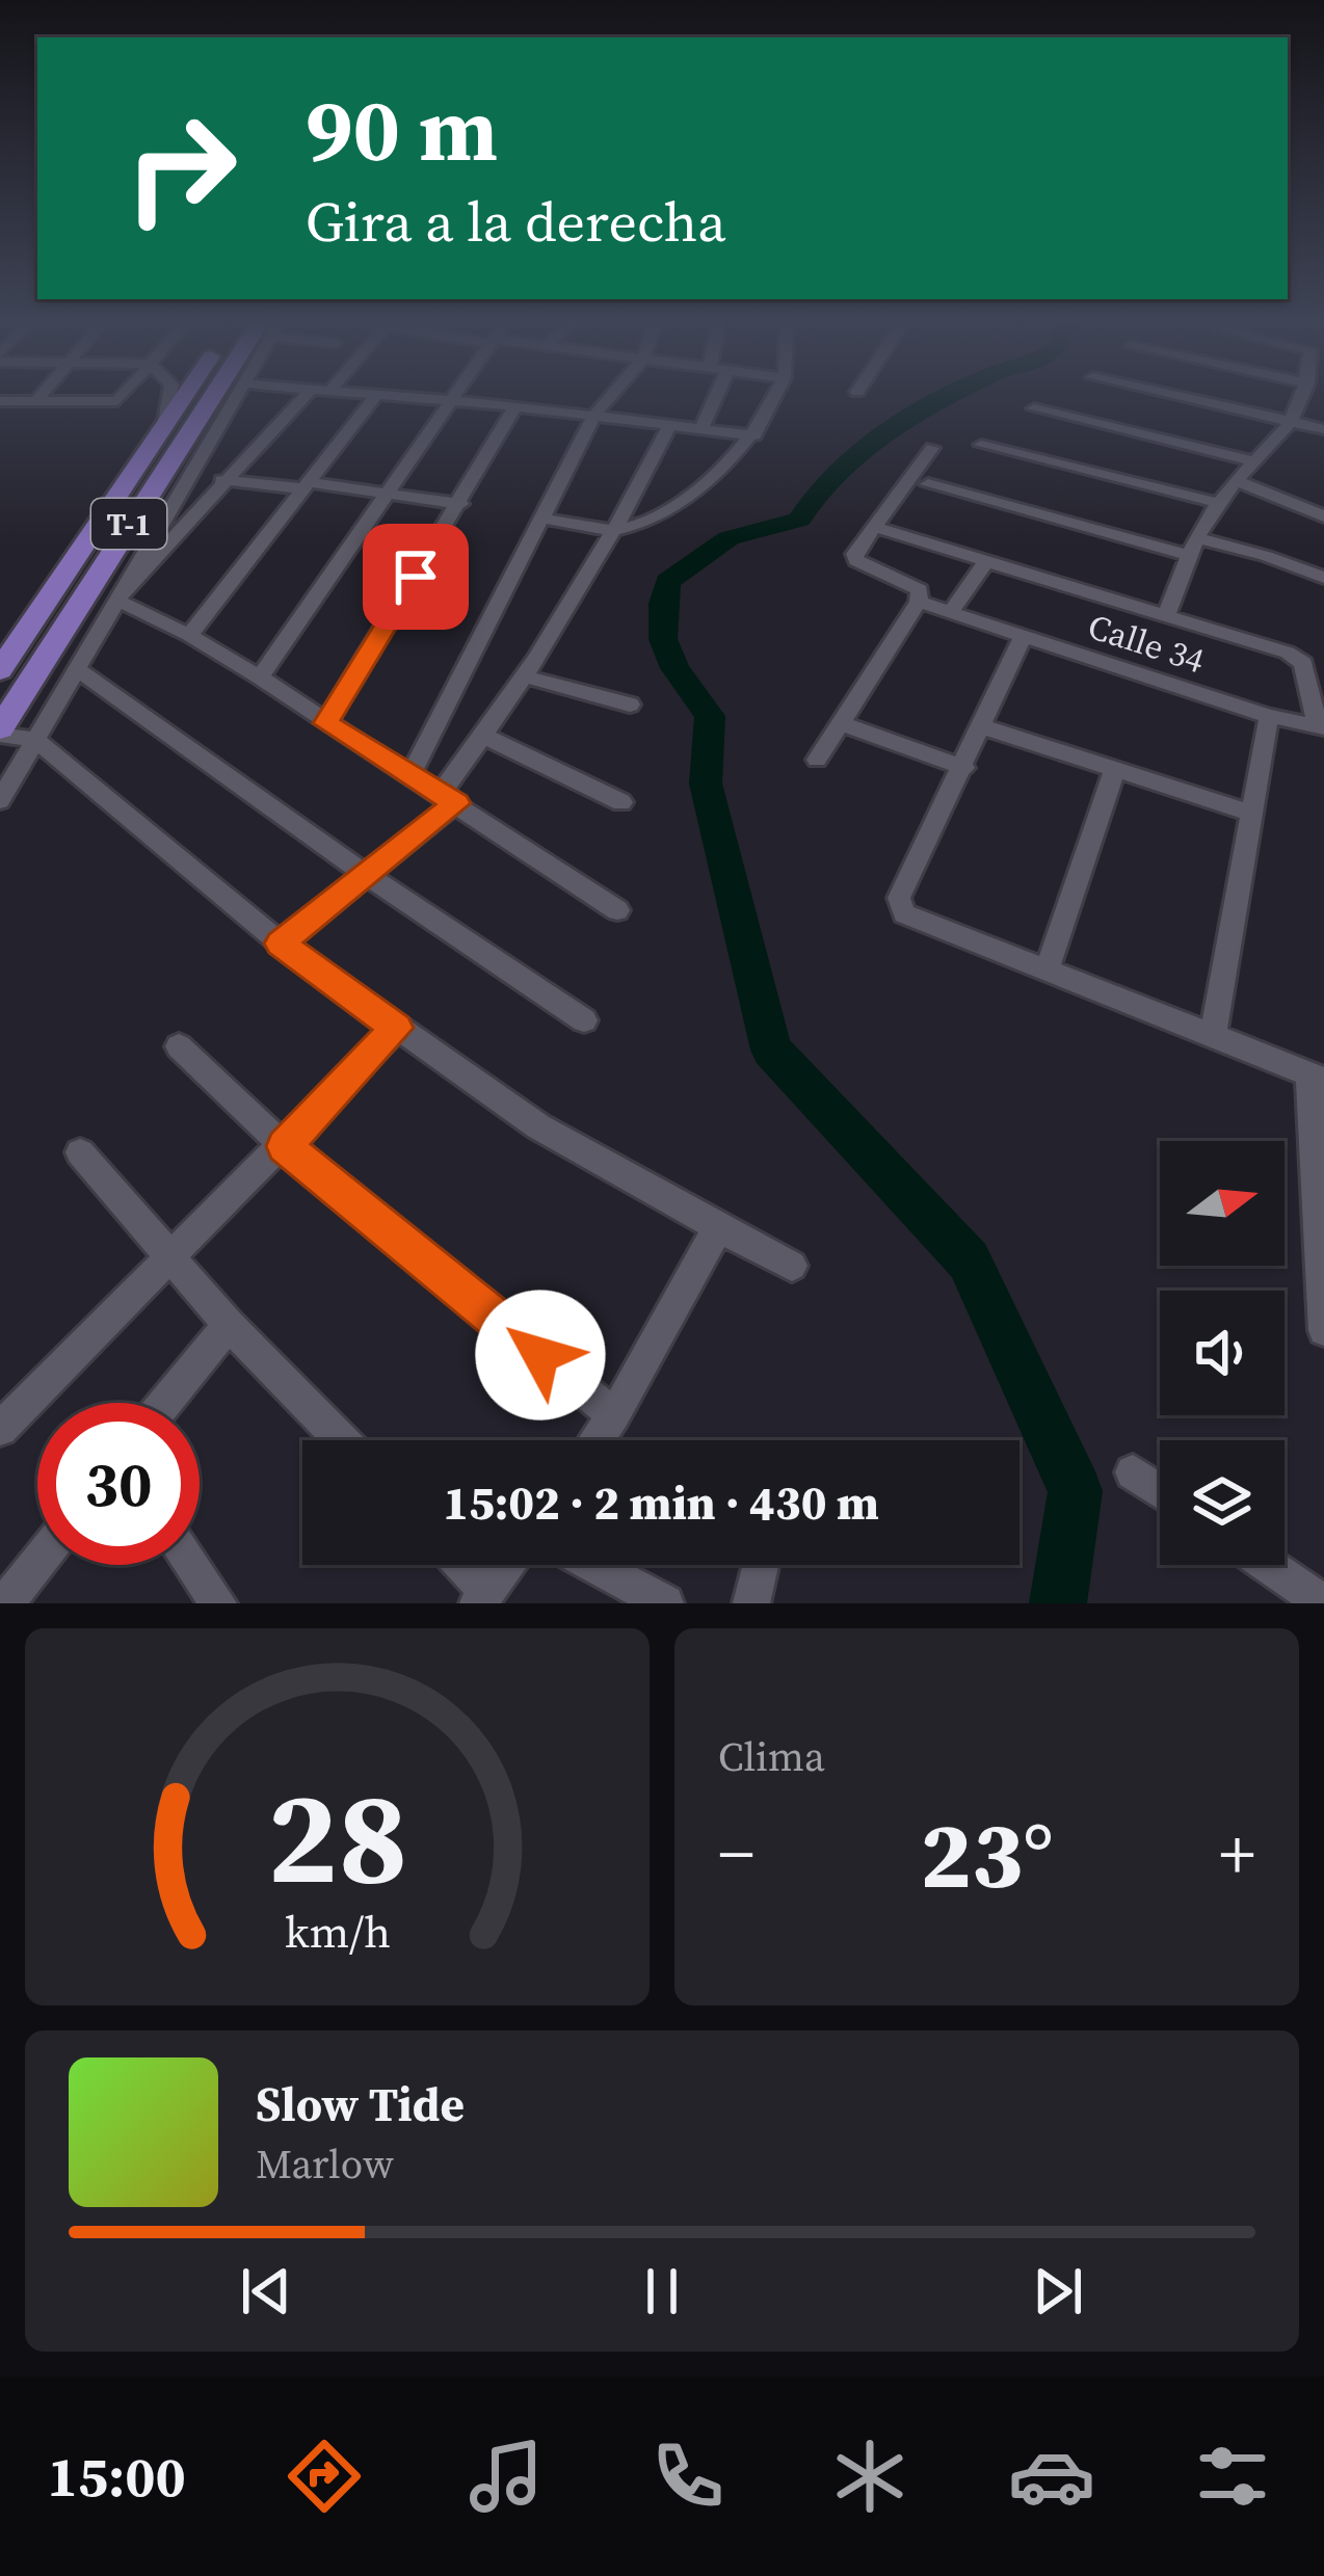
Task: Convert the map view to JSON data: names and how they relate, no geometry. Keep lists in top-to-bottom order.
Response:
{
  "streets": {
    "main road": ["T-1"],
    "street": ["Calle 34"]
  },
  "north": "right",
  "page": {
    "turn": ["90 m", "Gira a la derecha"],
    "limit": "30",
    "trip": "15:02 · 2 min · 430 m",
    "tile": "Clima",
    "heat": ["−", "23°", "+"],
    "song": ["Slow Tide", "Marlow"],
    "tabs": "15:00",
    "gauge": ["28", "km/h"]
  }
}
